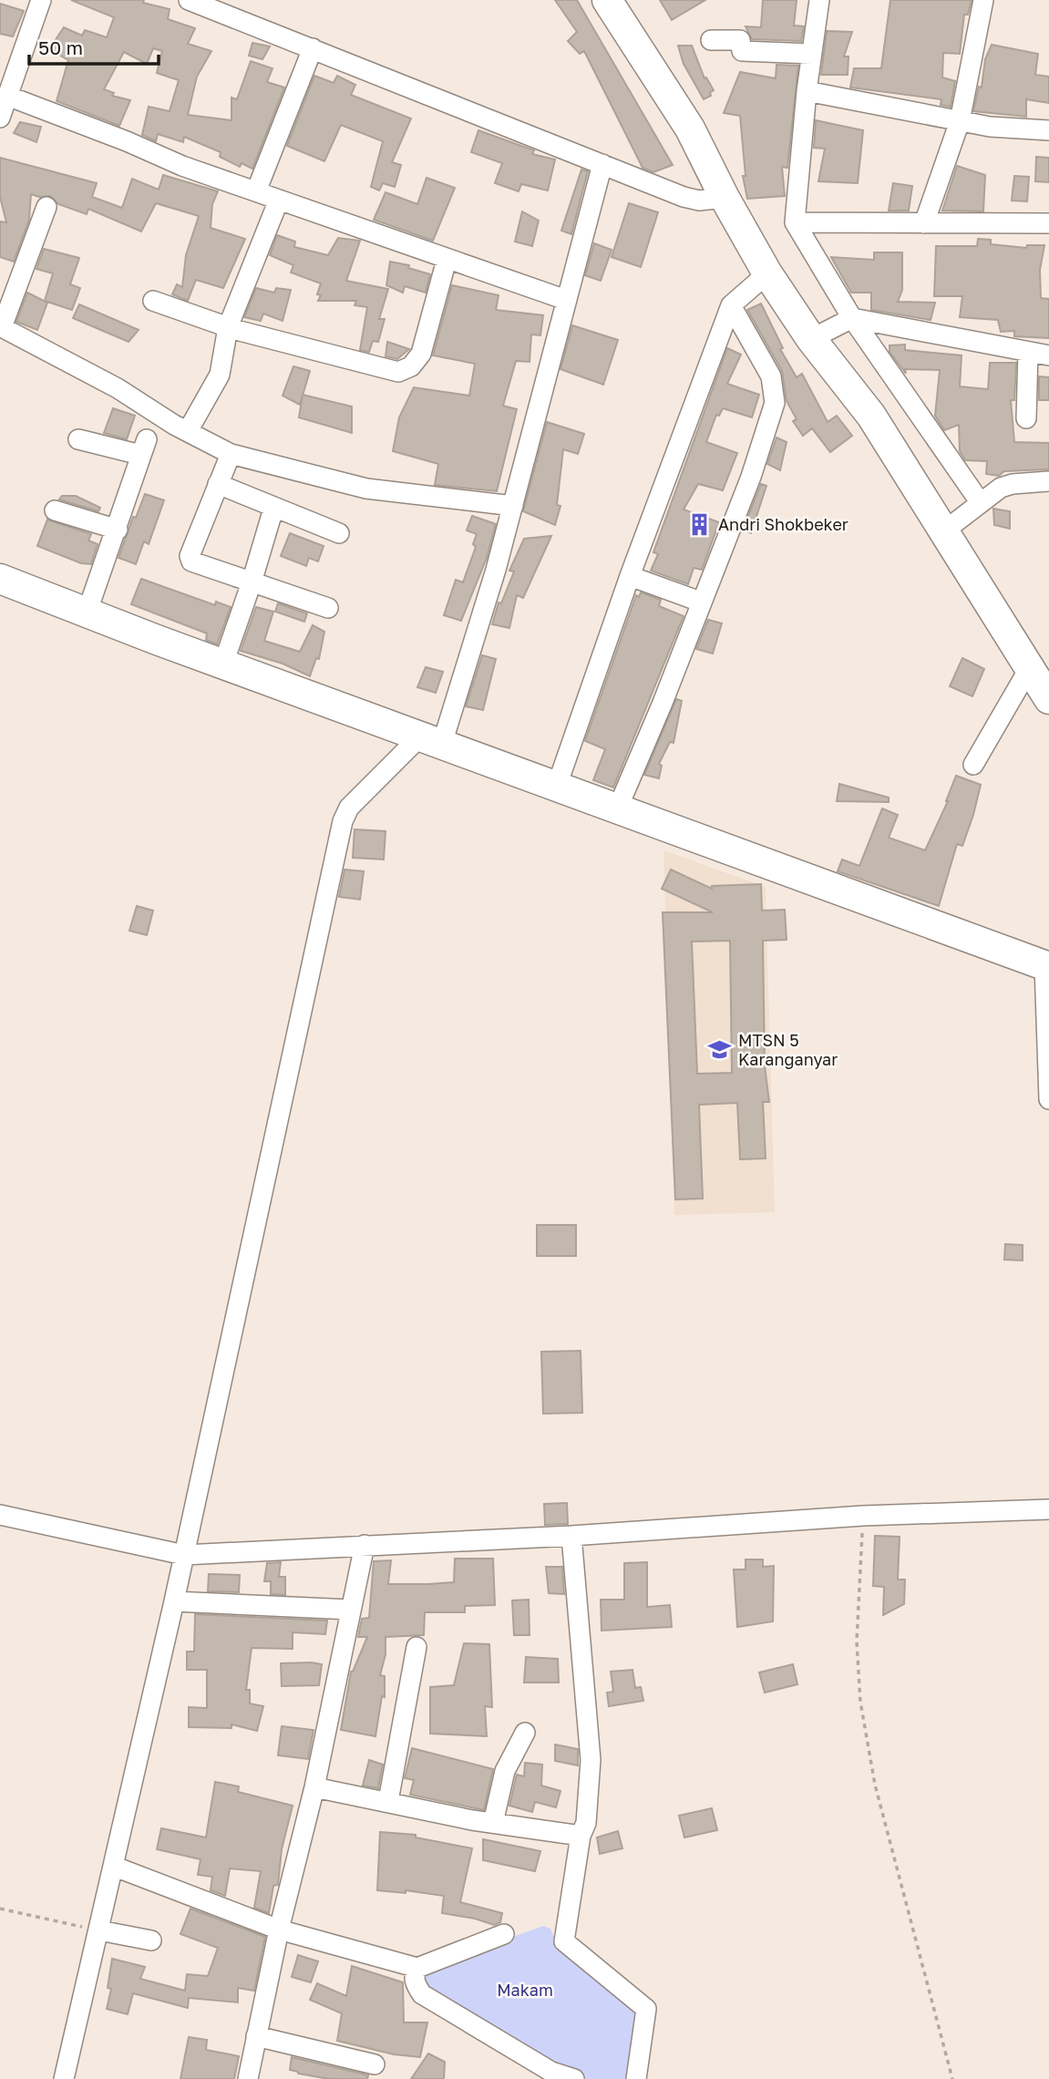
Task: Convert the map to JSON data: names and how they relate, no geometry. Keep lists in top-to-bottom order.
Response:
{
  "parks": ["Makam"],
  "places": {
    "building": ["Andri Shokbeker"],
    "school or university": ["MTSN 5 Karanganyar"]
  },
  "scale_bar": "50 m"
}
